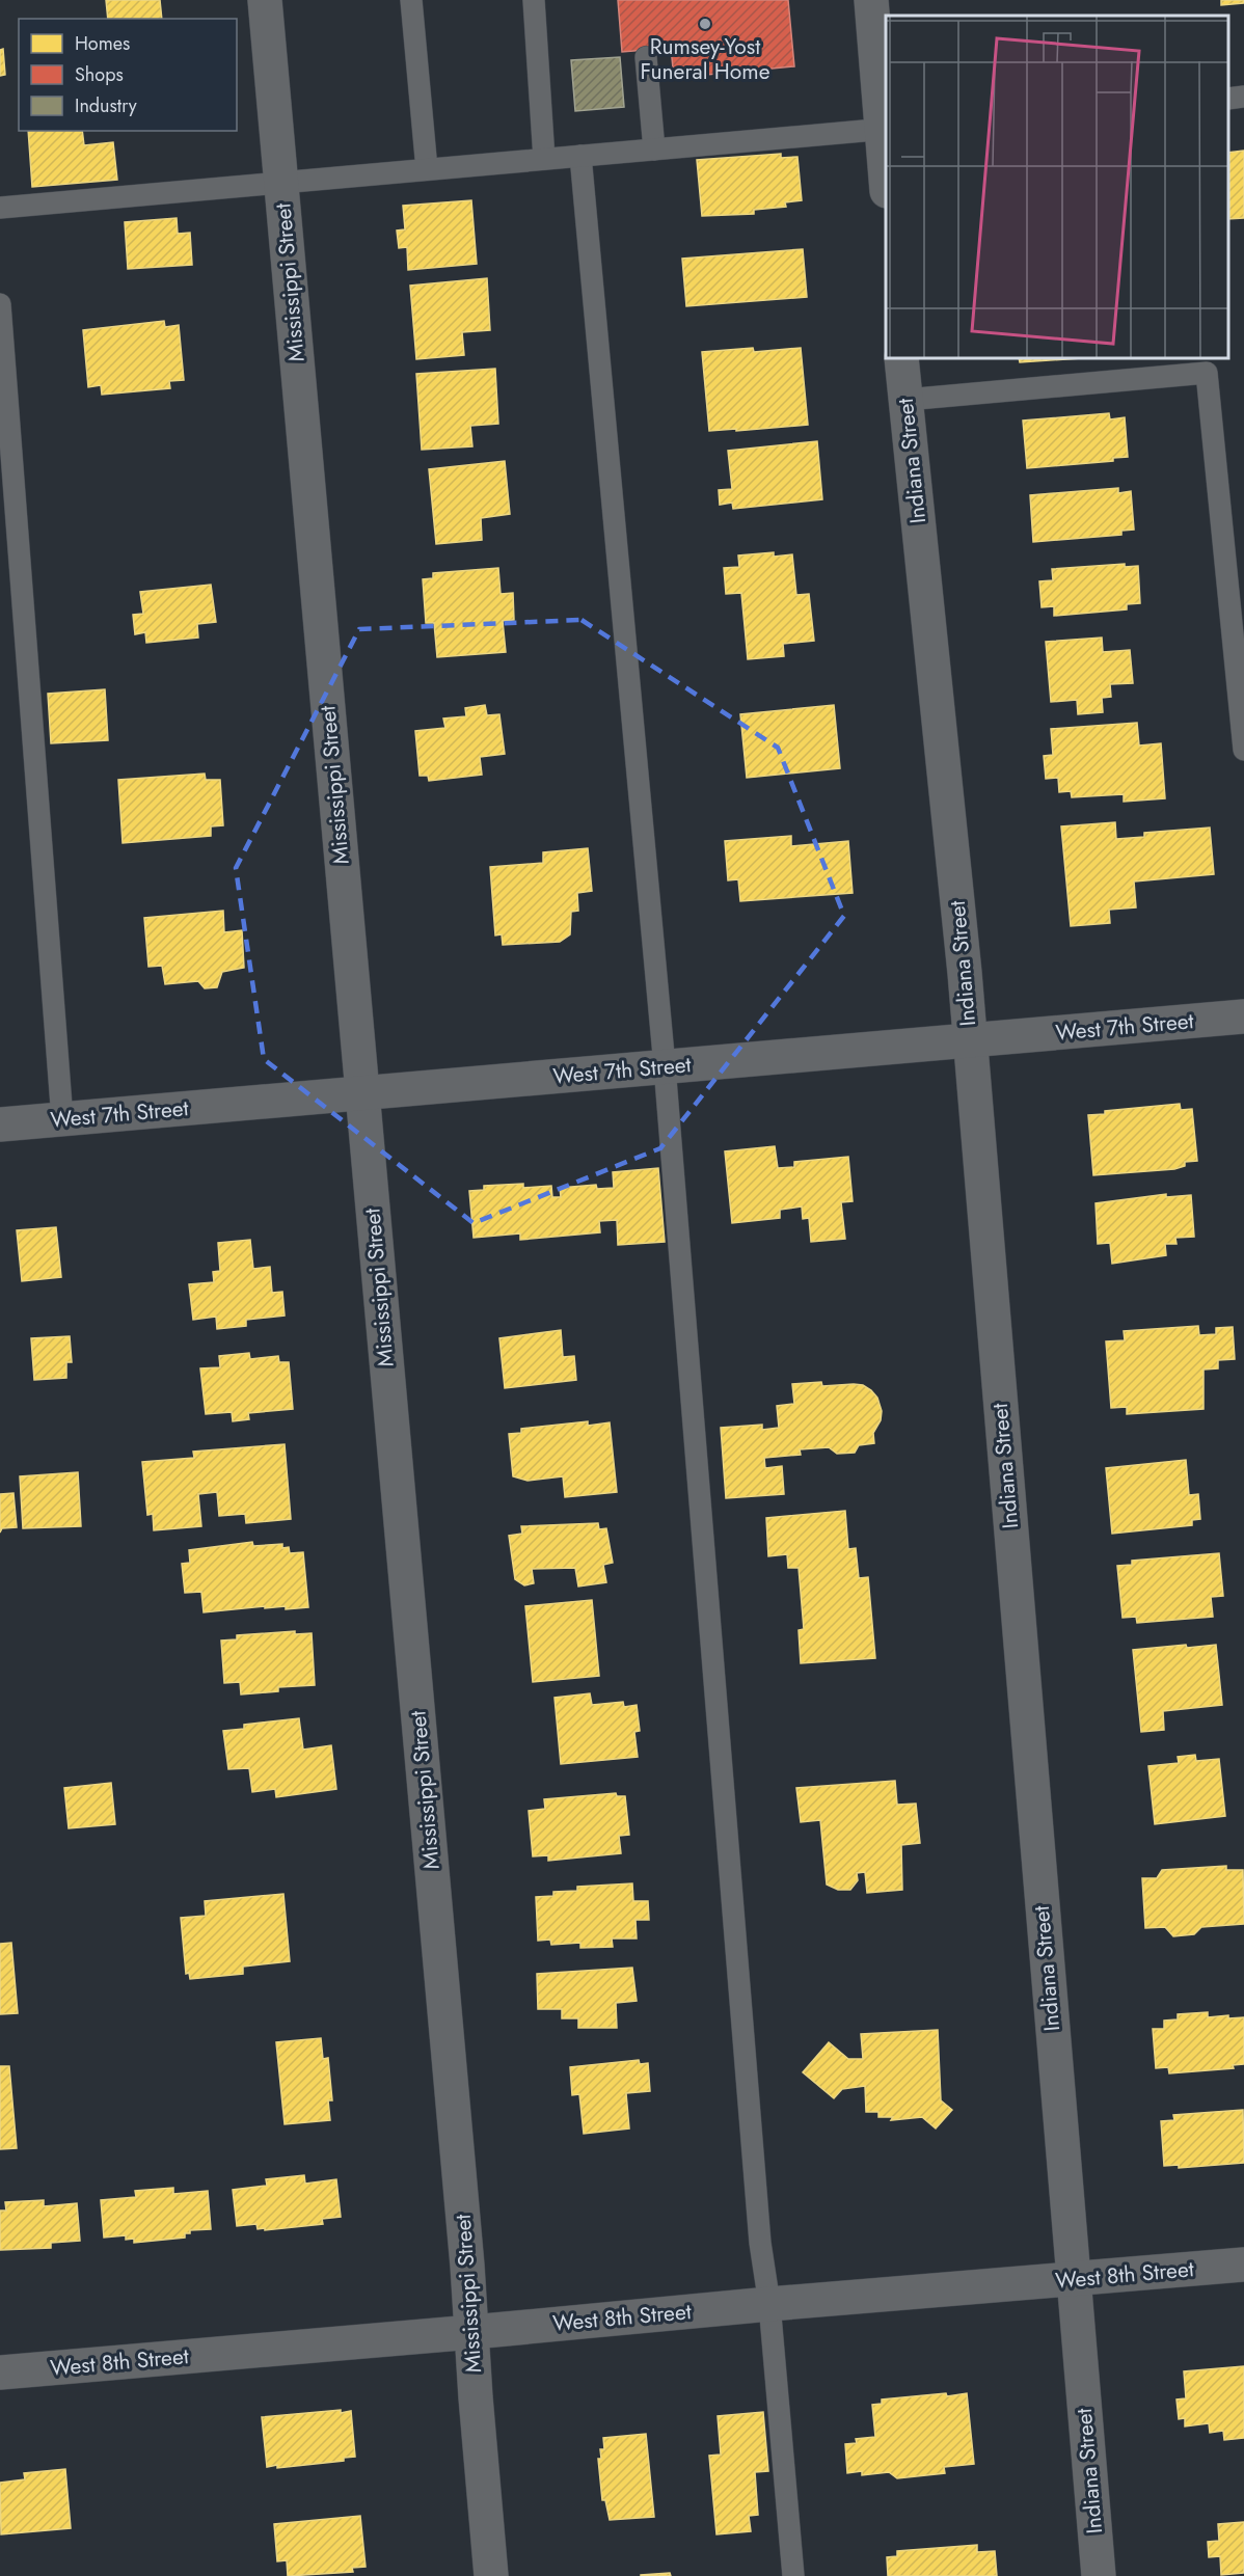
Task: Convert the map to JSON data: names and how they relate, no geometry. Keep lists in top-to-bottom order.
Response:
{
  "streets": {
    "street": [
      "Mississippi Street",
      "Indiana Street",
      "West 7th Street",
      "West 8th Street"
    ]
  },
  "crossings": [
    ["Mississippi Street", "West 7th Street"],
    ["Mississippi Street", "West 8th Street"],
    ["Indiana Street", "West 7th Street"],
    ["Indiana Street", "West 8th Street"]
  ],
  "places": ["Rumsey-Yost Funeral Home"],
  "legend": ["Homes", "Shops", "Industry"]
}
